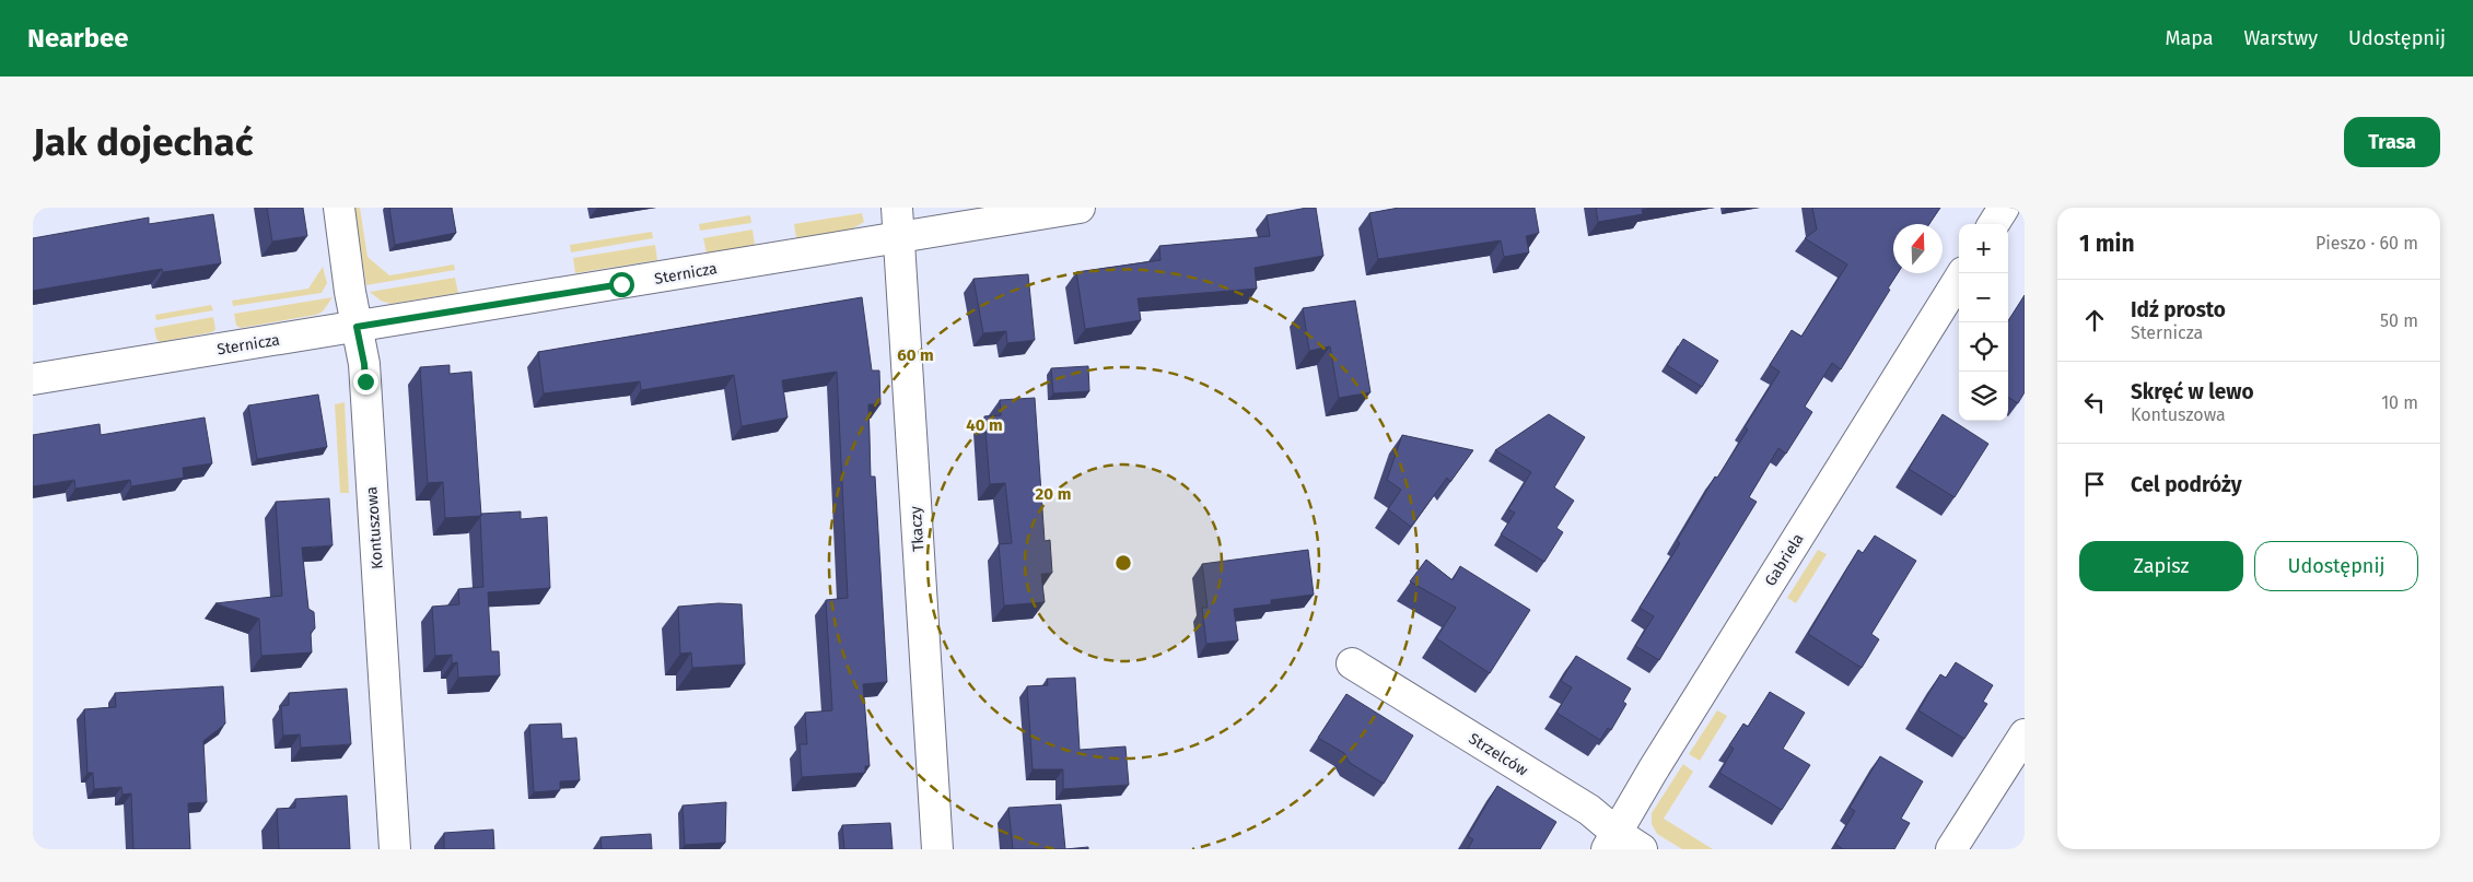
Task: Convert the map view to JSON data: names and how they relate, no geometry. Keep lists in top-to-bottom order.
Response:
{
  "streets": {
    "street": [
      "Sternicza",
      "Kontuszowa",
      "Tkaczy",
      "Gabriela",
      "Strzelców"
    ]
  },
  "crossings": [
    ["Sternicza", "Kontuszowa"],
    ["Sternicza", "Tkaczy"],
    ["Gabriela", "Strzelców"]
  ],
  "north": "top",
  "page": {
    "header": "Nearbee",
    "nav": ["Mapa", "Warstwy", "Udostępnij"],
    "buttons": [
      "Trasa",
      ["Zapisz", "Udostępnij"]
    ],
    "title": "Jak dojechać",
    "heading": ["1 min", "Pieszo · 60 m"],
    "map_buttons": ["+", "−"],
    "list": [
      ["Idź prosto", "Sternicza", "50 m"],
      ["Skręć w lewo", "Kontuszowa", "10 m"],
      "Cel podróży"
    ]
  },
  "rings": ["60 m", "40 m", "20 m"]
}
